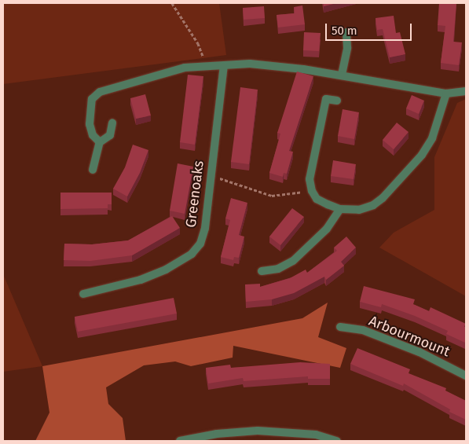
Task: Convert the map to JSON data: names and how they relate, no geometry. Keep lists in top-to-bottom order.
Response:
{
  "streets": {
    "street": ["Greenoaks", "Arbourmount"]
  },
  "scale_bar": "50 m"
}
